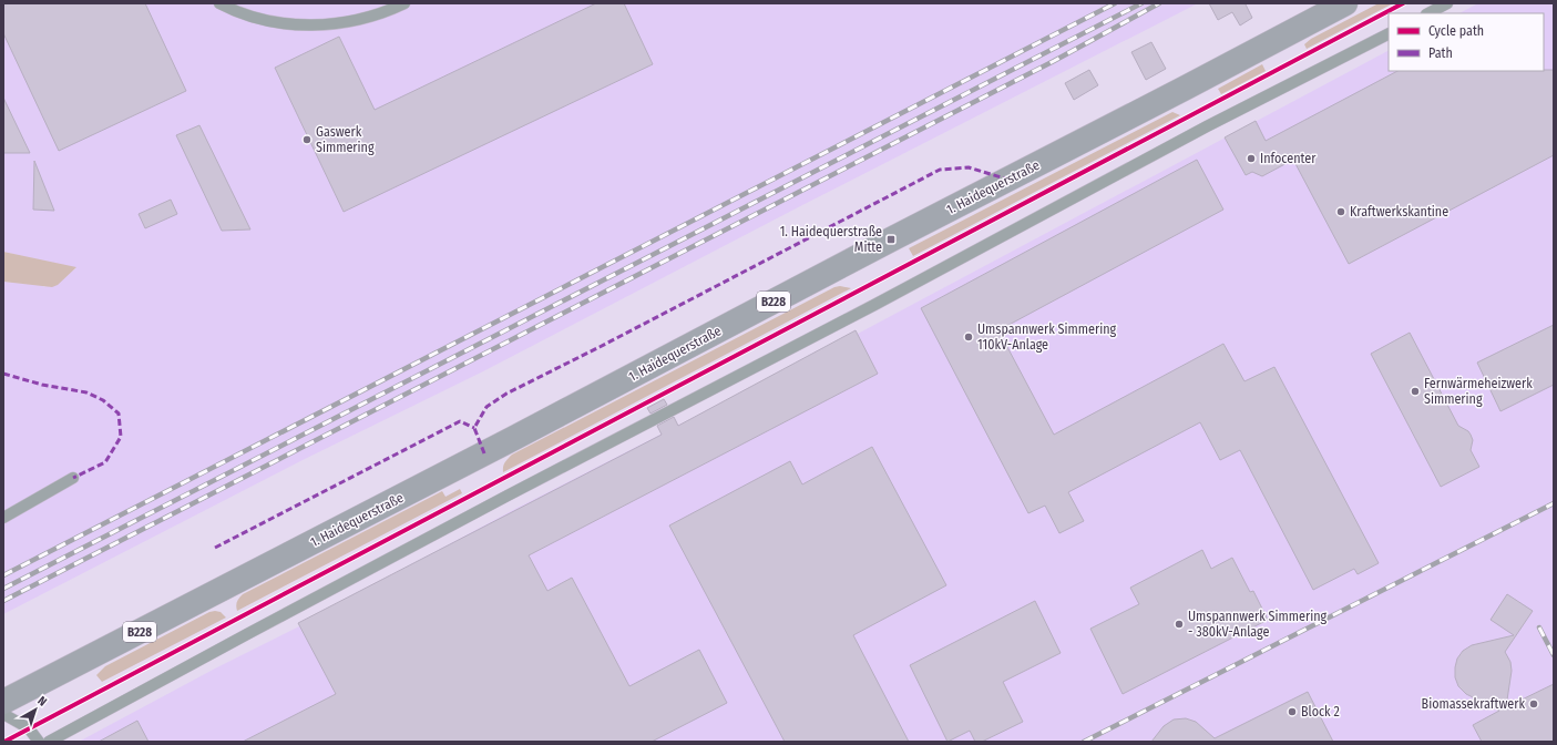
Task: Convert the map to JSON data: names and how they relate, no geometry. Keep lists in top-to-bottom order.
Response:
{
  "streets": {
    "main road": ["1. Haidequerstraße", "B228"]
  },
  "places": {
    "other": [
      "Gaswerk Simmering",
      "Infocenter",
      "Kraftwerkskantine",
      "Umspannwerk Simmering 110kV-Anlage",
      "Fernwärmeheizwerk Simmering",
      "Umspannwerk Simmering - 380kV-Anlage",
      "Biomassekraftwerk",
      "Block 2"
    ],
    "transit": ["1. Haidequerstraße Mitte"]
  },
  "legend": ["Cycle path", "Path"],
  "north": "top right"
}
